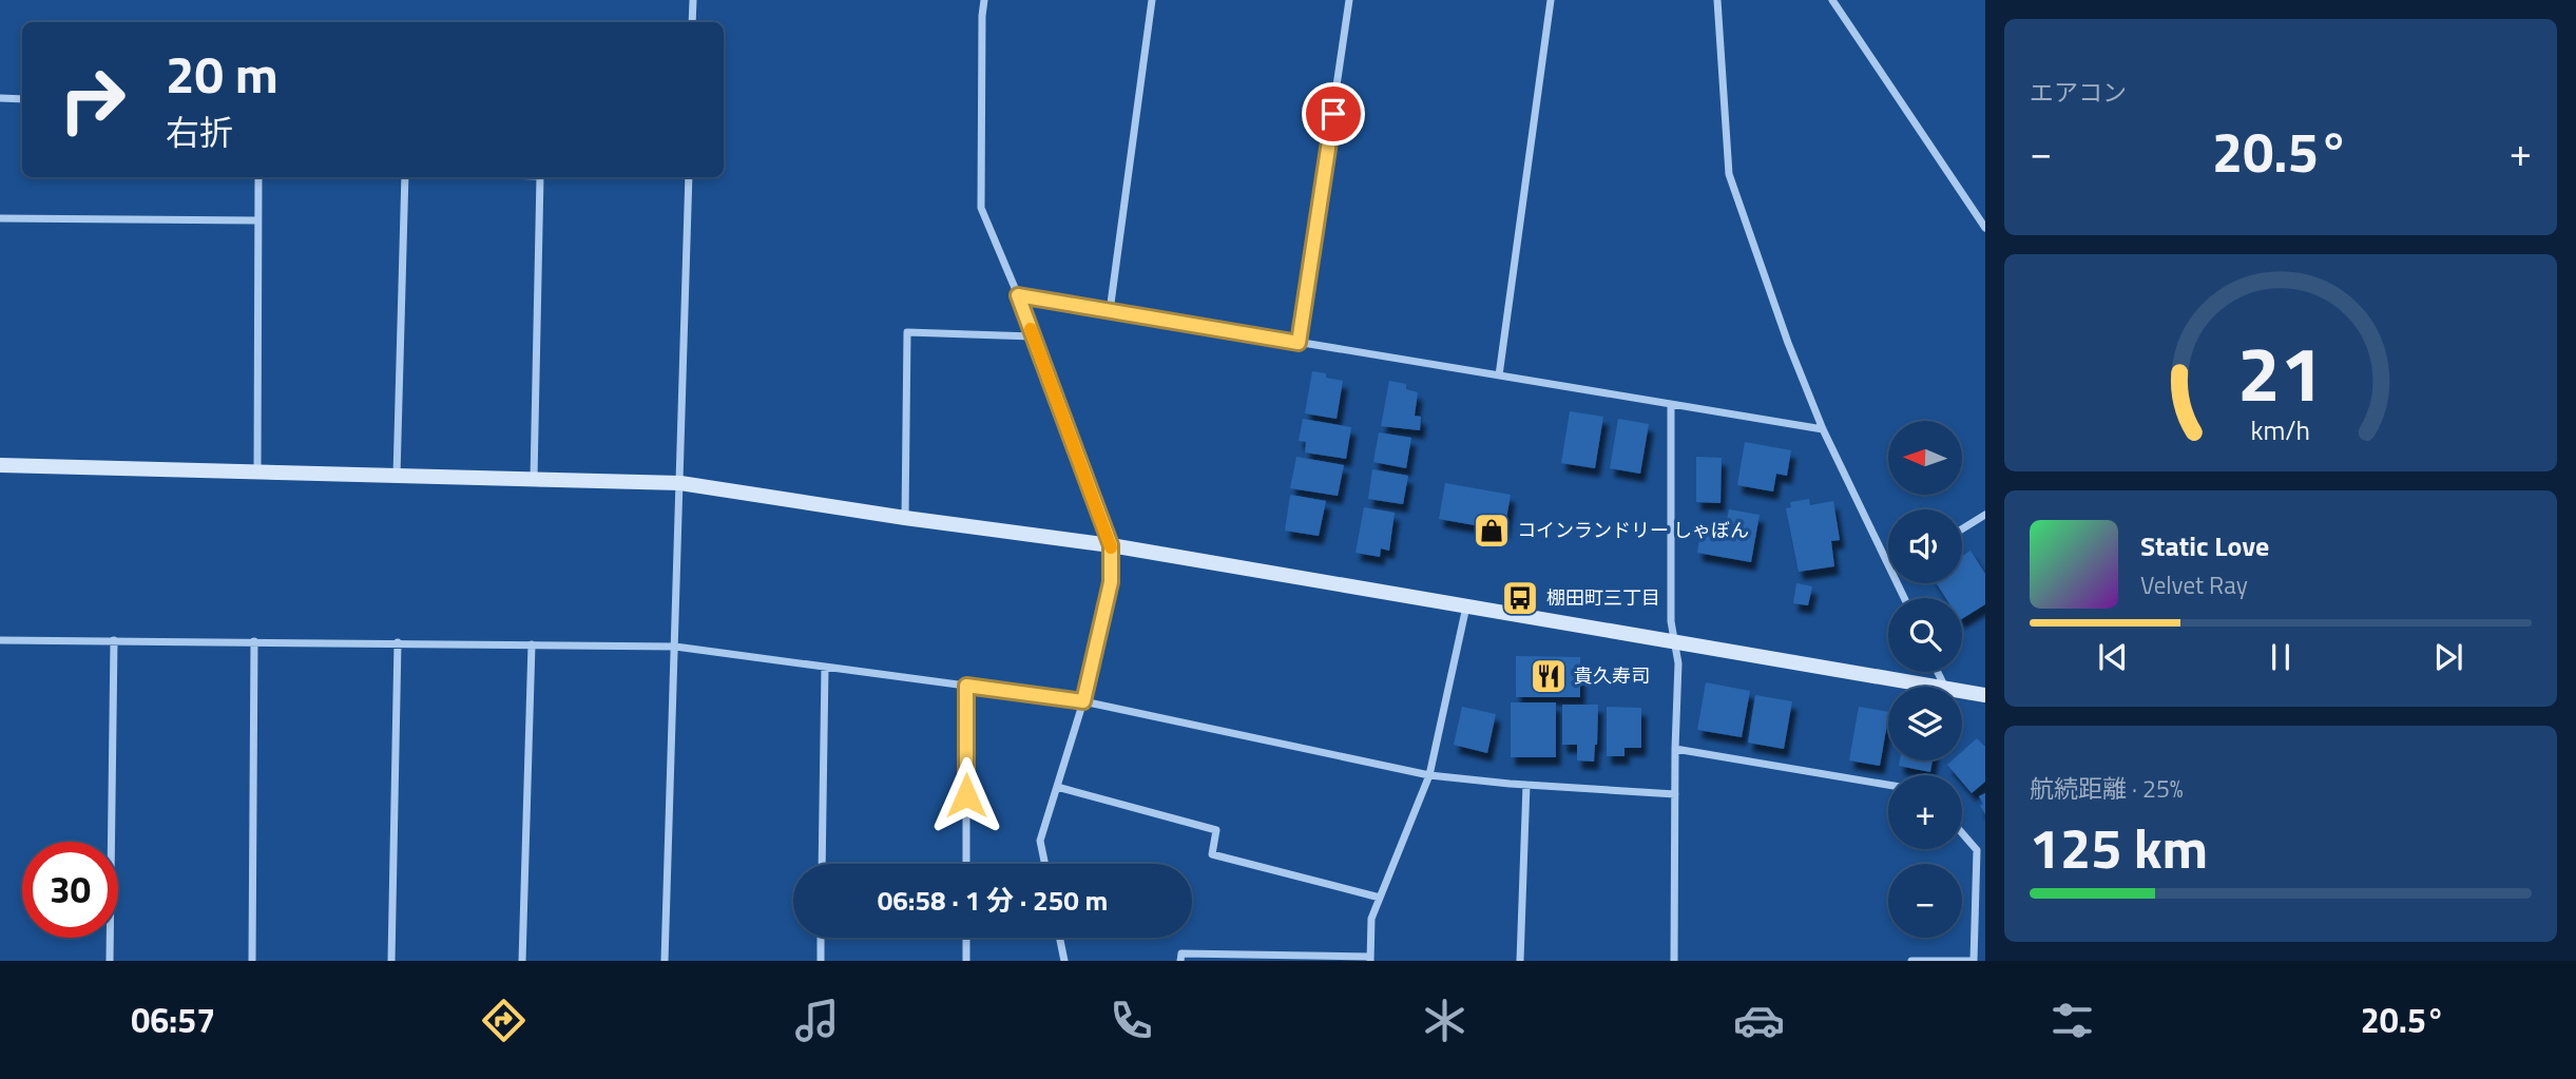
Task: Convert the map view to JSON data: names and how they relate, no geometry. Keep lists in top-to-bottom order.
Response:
{
  "places": {
    "shop": ["コインランドリー しゃぼん"],
    "bus stop": ["棚田町三丁目"],
    "restaurant": ["貴久寿司"]
  },
  "north": "left",
  "page": {
    "tile": [
      "エアコン",
      ["航続距離 · 25%", "125 km"]
    ],
    "turn": ["20 m", "右折"],
    "heat": ["−", "20.5°", "+"],
    "map_buttons": ["+", "−"],
    "song": ["Static Love", "Velvet Ray"],
    "limit": "30",
    "trip": "06:58 · 1 分 · 250 m",
    "tabs": ["06:57", "20.5°"],
    "gauge": ["21", "km/h"]
  }
}
